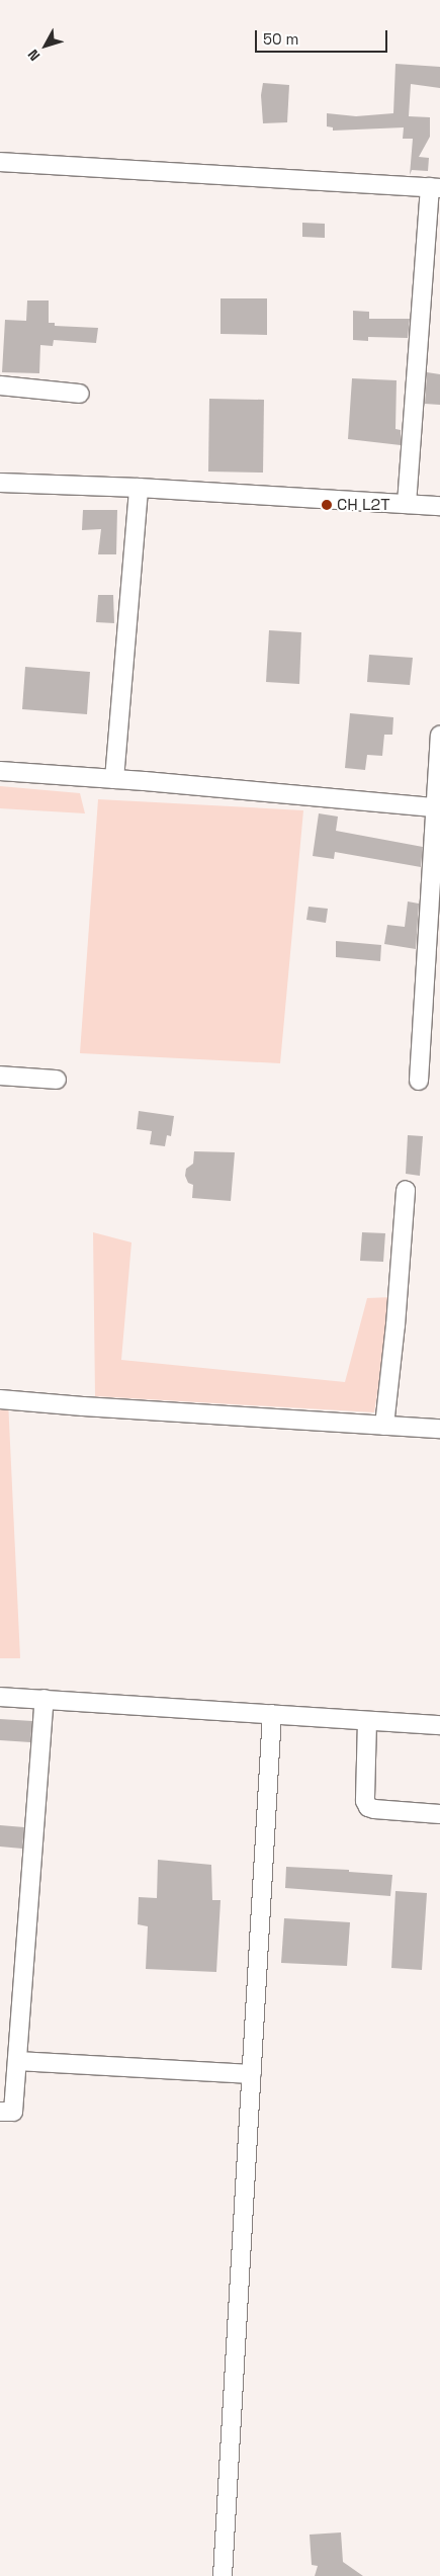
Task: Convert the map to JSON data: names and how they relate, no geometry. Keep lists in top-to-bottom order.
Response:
{
  "places": ["CH L2T"],
  "scale_bar": "50 m",
  "north": "bottom left"
}
